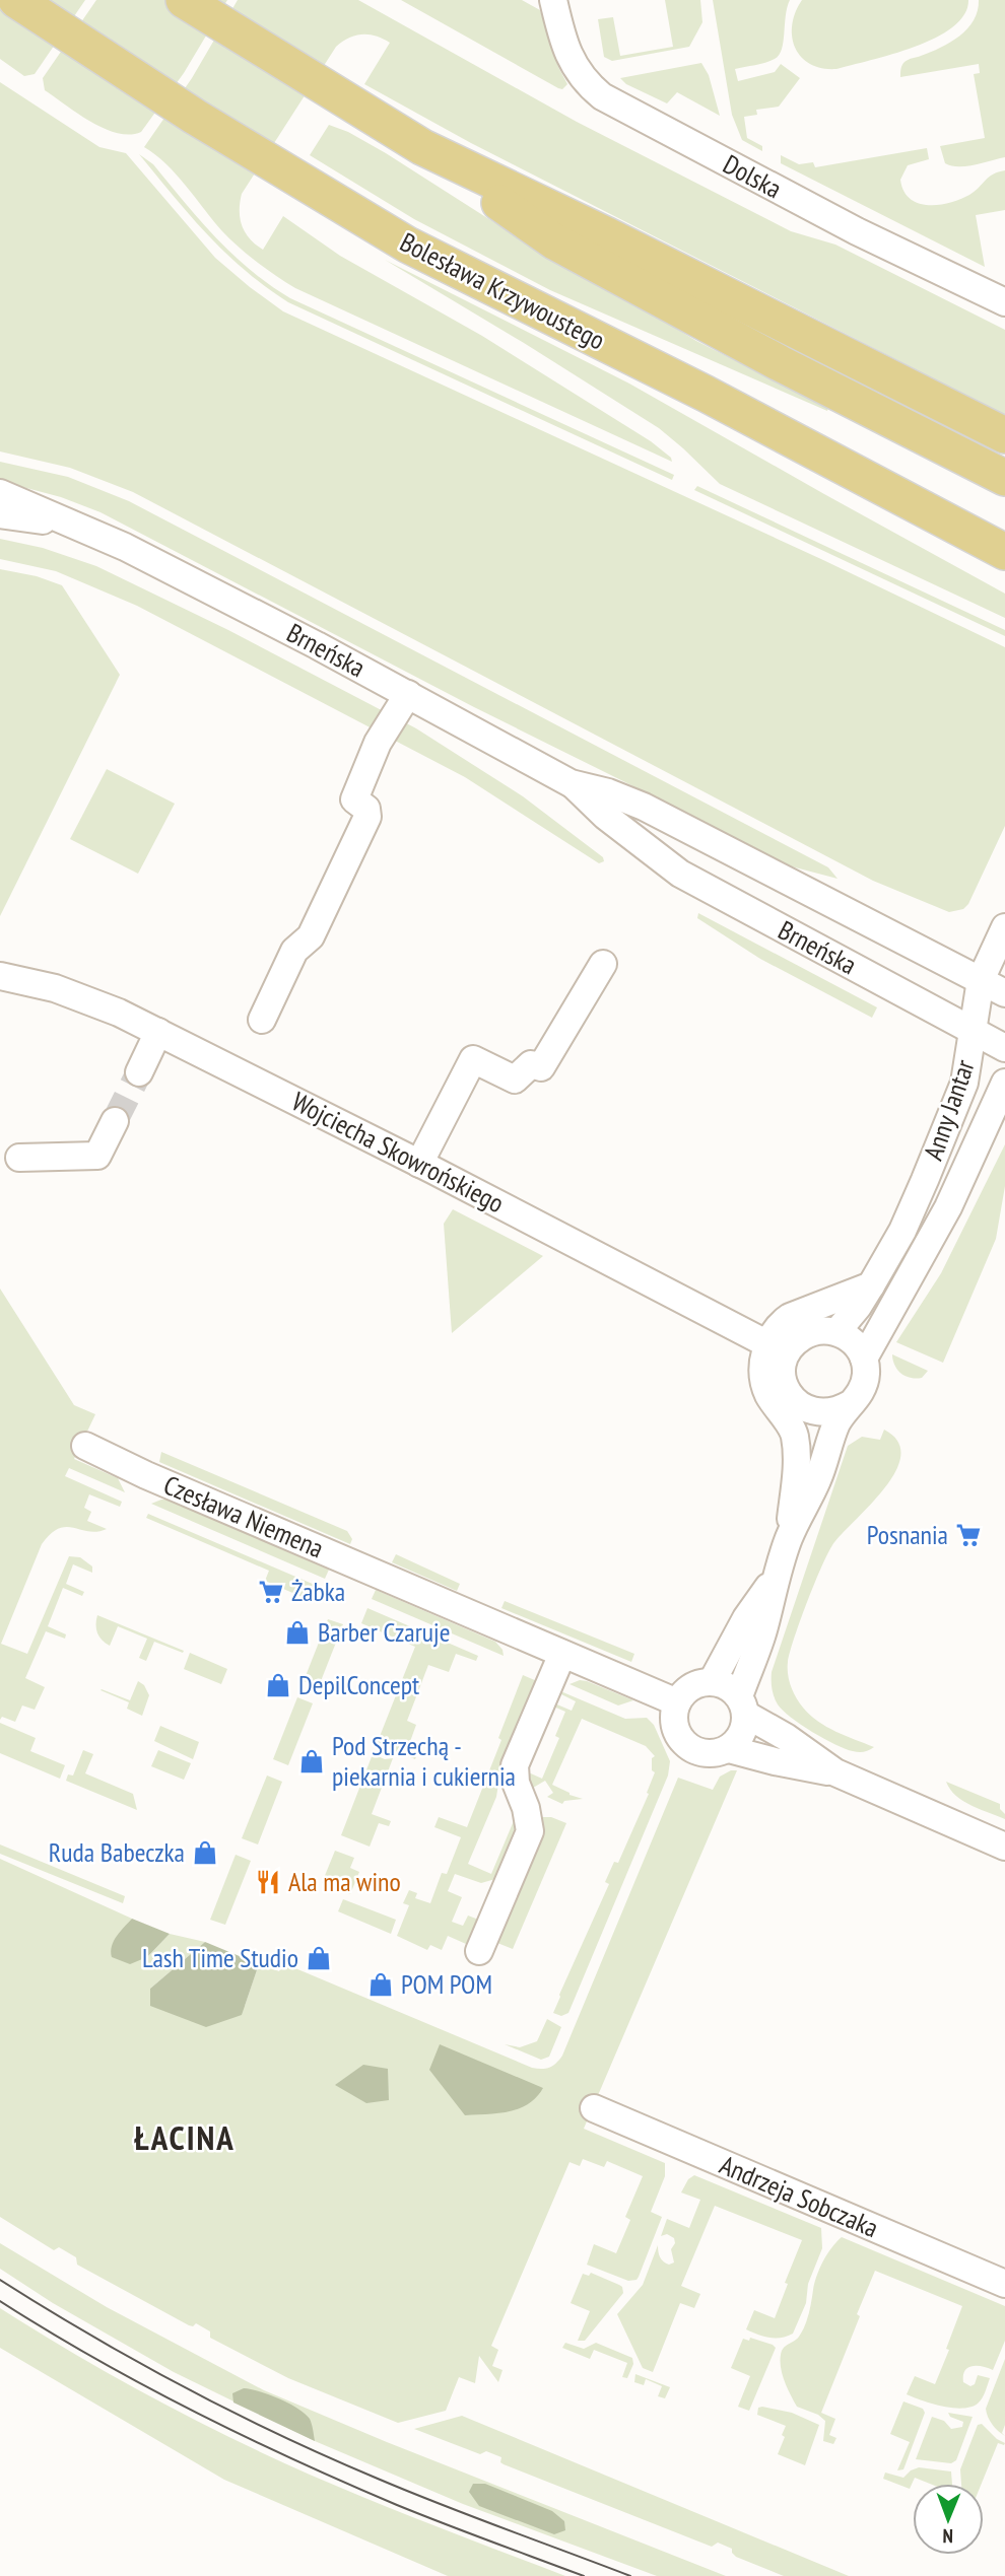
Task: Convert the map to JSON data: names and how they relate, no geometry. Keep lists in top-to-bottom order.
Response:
{
  "streets": {
    "main road": ["Bolesława Krzywoustego"],
    "street": [
      "Dolska",
      "Brneńska",
      "Anny Jantar",
      "Wojciecha Skowrońskiego",
      "Czesława Niemena",
      "Andrzeja Sobczaka"
    ]
  },
  "crossings": [
    ["Brneńska", "Anny Jantar"],
    ["Anny Jantar", "Wojciecha Skowrońskiego"],
    ["Anny Jantar", "Czesława Niemena"]
  ],
  "districts": ["ŁACINA"],
  "places": {
    "supermarket": ["Posnania", "Żabka"],
    "shop": [
      "Barber Czaruje",
      "DepilConcept",
      "Pod Strzechą - piekarnia i cukiernia",
      "Ruda Babeczka",
      "Lash Time Studio",
      "POM POM"
    ],
    "restaurant": ["Ala ma wino"]
  },
  "north": "bottom"
}
